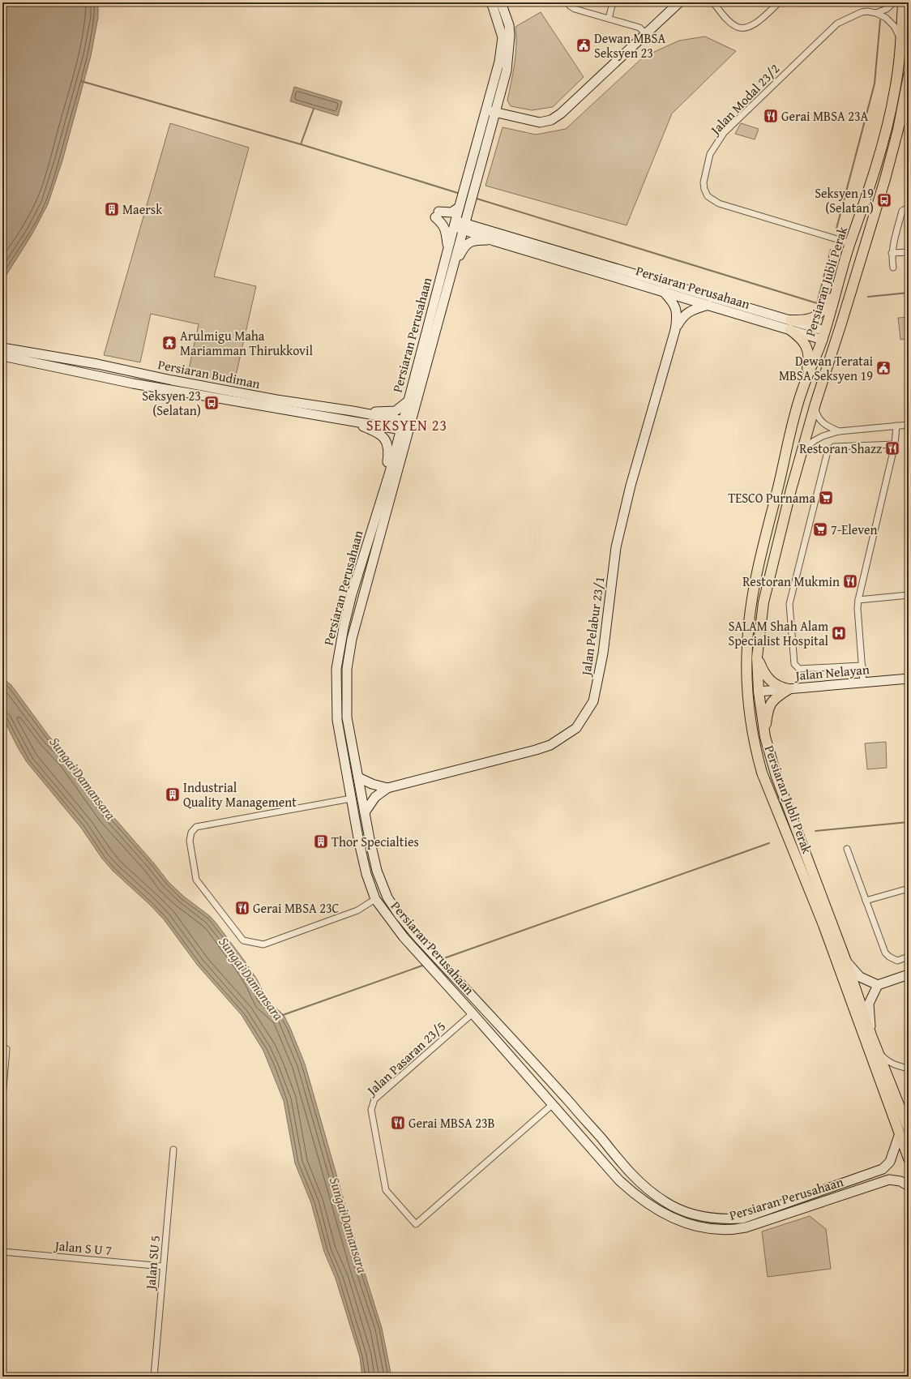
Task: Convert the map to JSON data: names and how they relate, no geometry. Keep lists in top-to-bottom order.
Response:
{
  "streets": {
    "main road": [
      "Persiaran Jubli Perak",
      "Persiaran Perusahaan",
      "Persiaran Budiman",
      "Jalan Pelabur 23/1",
      "Jalan Nelayan"
    ],
    "street": [
      "Jalan Modal 23/2",
      "Jalan Pasaran 23/5",
      "Jalan S U 7",
      "Jalan SU 5"
    ]
  },
  "crossings": [
    ["Jalan Modal 23/2", "Persiaran Jubli Perak"],
    ["Persiaran Jubli Perak", "Persiaran Perusahaan"],
    ["Persiaran Jubli Perak", "Jalan Nelayan"],
    ["Persiaran Perusahaan", "Persiaran Budiman"],
    ["Persiaran Perusahaan", "Jalan Pelabur 23/1"],
    ["Persiaran Perusahaan", "Jalan Pasaran 23/5"],
    ["Jalan S U 7", "Jalan SU 5"]
  ],
  "districts": ["SEKSYEN 23"],
  "water": ["Sungai Damansara"],
  "places": {
    "public building": ["Dewan MBSA Seksyen 23", "Dewan Teratai MBSA Seksyen 19"],
    "restaurant": [
      "Gerai MBSA 23A",
      "Restoran Shazz",
      "Restoran Mukmin",
      "Gerai MBSA 23C",
      "Gerai MBSA 23B"
    ],
    "bus stop": ["Seksyen 19 (Selatan)", "Seksyen 23 (Selatan)"],
    "building": ["Maersk", "Industrial Quality Management", "Thor Specialties"],
    "temple": ["Arulmigu Maha Mariamman Thirukkovil"],
    "supermarket": ["TESCO Purnama", "7-Eleven"],
    "hospital": ["SALAM Shah Alam Specialist Hospital"]
  }
}
